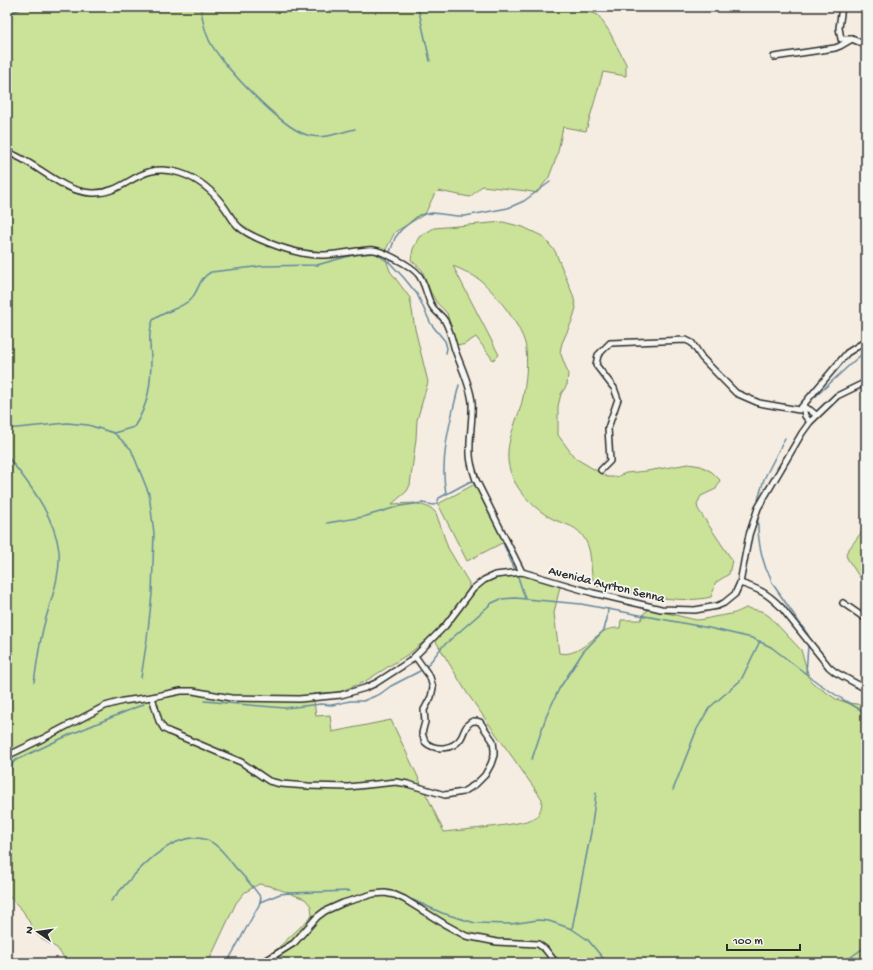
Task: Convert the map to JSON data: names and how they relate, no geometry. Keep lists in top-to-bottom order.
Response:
{
  "streets": {
    "street": ["Avenida Ayrton Senna"]
  },
  "scale_bar": "100 m",
  "north": "left"
}
